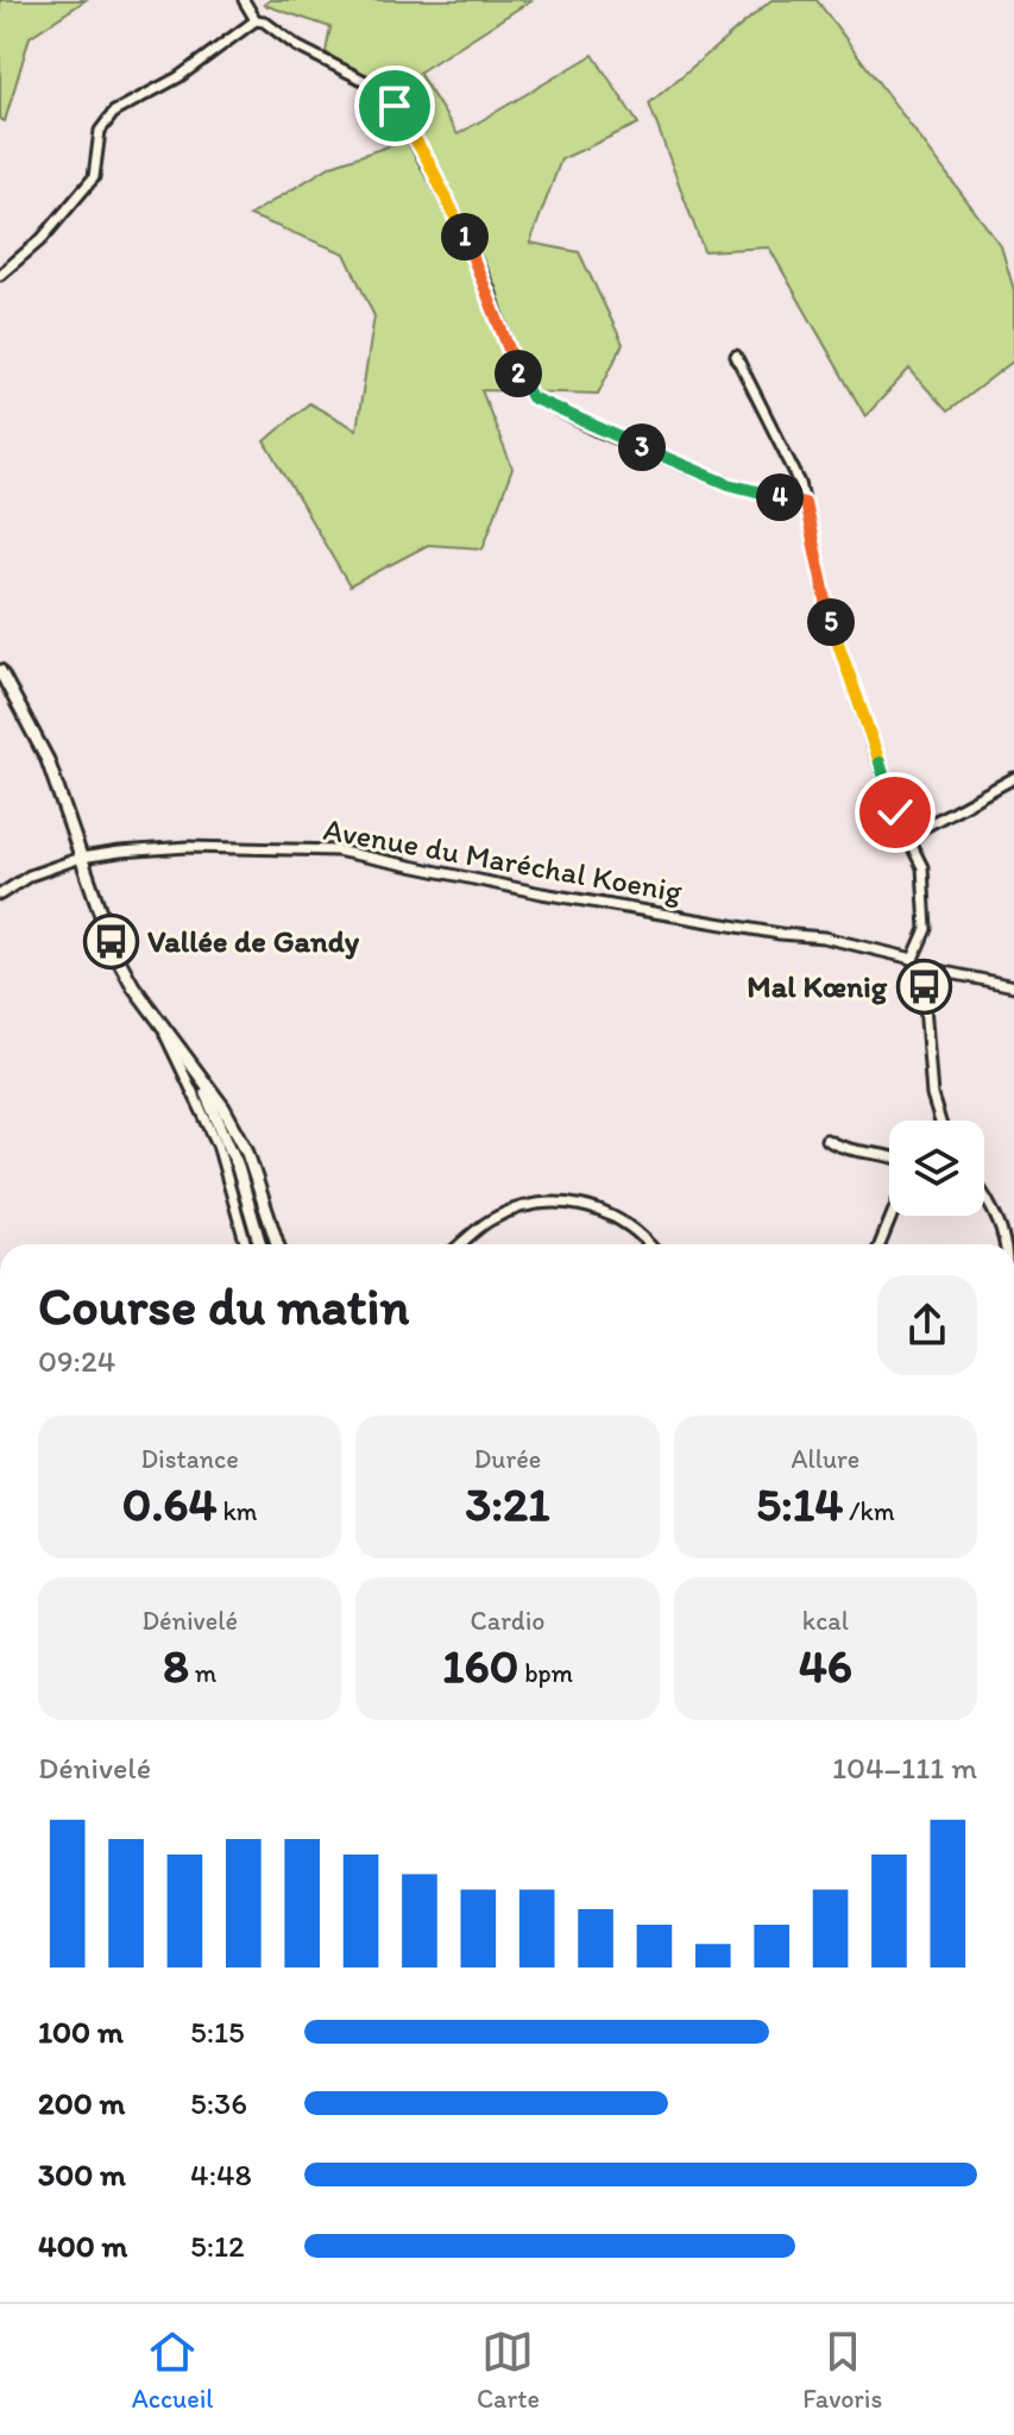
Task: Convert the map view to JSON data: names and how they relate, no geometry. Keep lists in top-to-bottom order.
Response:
{
  "streets": {
    "street": ["Avenue du Maréchal Koenig"]
  },
  "places": {
    "bus stop": ["Vallée de Gandy", "Mal Kœnig"]
  },
  "page": {
    "pins": [
      "1",
      "2",
      "3",
      "4",
      "5"
    ],
    "heading": ["Course du matin", "09:24"],
    "stats": [
      ["Distance", "0.64 km"],
      ["Durée", "3:21"],
      ["Allure", "5:14 /km"],
      ["Dénivelé", "8 m"],
      ["Cardio", "160 bpm"],
      ["kcal", "46"]
    ],
    "chart": ["Dénivelé", "104–111 m"],
    "list": [
      {
        "name": "100 m",
        "note": "5:15"
      },
      {
        "name": "200 m",
        "note": "5:36"
      },
      {
        "name": "300 m",
        "note": "4:48"
      },
      {
        "name": "400 m",
        "note": "5:12"
      }
    ],
    "tabs": ["Accueil", "Carte", "Favoris"]
  }
}
